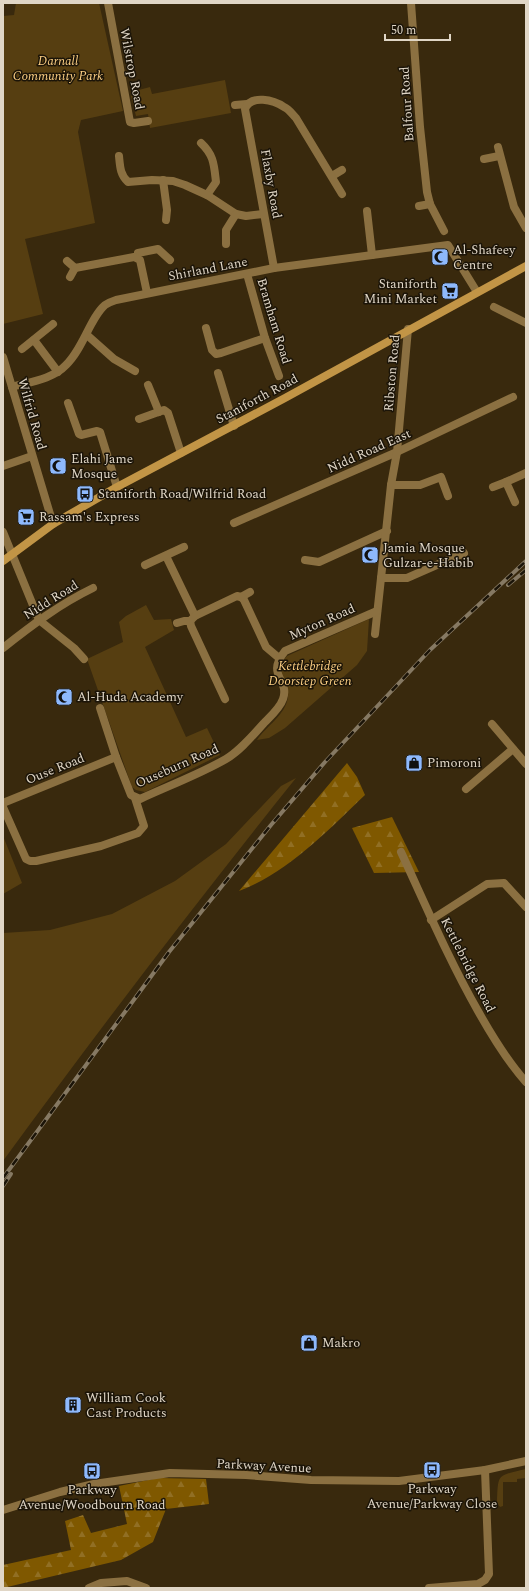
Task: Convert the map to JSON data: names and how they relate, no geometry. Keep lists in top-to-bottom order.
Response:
{
  "streets": {
    "main road": ["Staniforth Road"],
    "street": [
      "Wilstrop Road",
      "Balfour Road",
      "Flaxby Road",
      "Shirland Lane",
      "Bramham Road",
      "Ribston Road",
      "Wilfrid Road",
      "Nidd Road East",
      "Nidd Road",
      "Myton Road",
      "Ouseburn Road",
      "Ouse Road",
      "Kettlebridge Road",
      "Parkway Avenue"
    ]
  },
  "crossings": [
    ["Flaxby Road", "Shirland Lane"],
    ["Shirland Lane", "Bramham Road"],
    ["Shirland Lane", "Staniforth Road"],
    ["Shirland Lane", "Wilfrid Road"],
    ["Ribston Road", "Staniforth Road"],
    ["Ribston Road", "Nidd Road East"],
    ["Ribston Road", "Myton Road"],
    ["Staniforth Road", "Wilfrid Road"],
    ["Myton Road", "Ouseburn Road"],
    ["Ouseburn Road", "Ouse Road"]
  ],
  "parks": ["Darnall Community Park", "Kettlebridge Doorstep Green"],
  "places": {
    "mosque": [
      "Al-Shafeey Centre",
      "Elahi Jame Mosque",
      "Jamia Mosque Gulzar-e-Habib",
      "Al-Huda Academy"
    ],
    "supermarket": ["Staniforth Mini Market", "Rassam's Express"],
    "bus stop": ["Staniforth Road/Wilfrid Road", "Parkway Avenue/Parkway Close", "Parkway Avenue/Woodbourn Road"],
    "shop": ["Pimoroni", "Makro"],
    "building": ["William Cook Cast Products"]
  },
  "scale_bar": "50 m"
}
